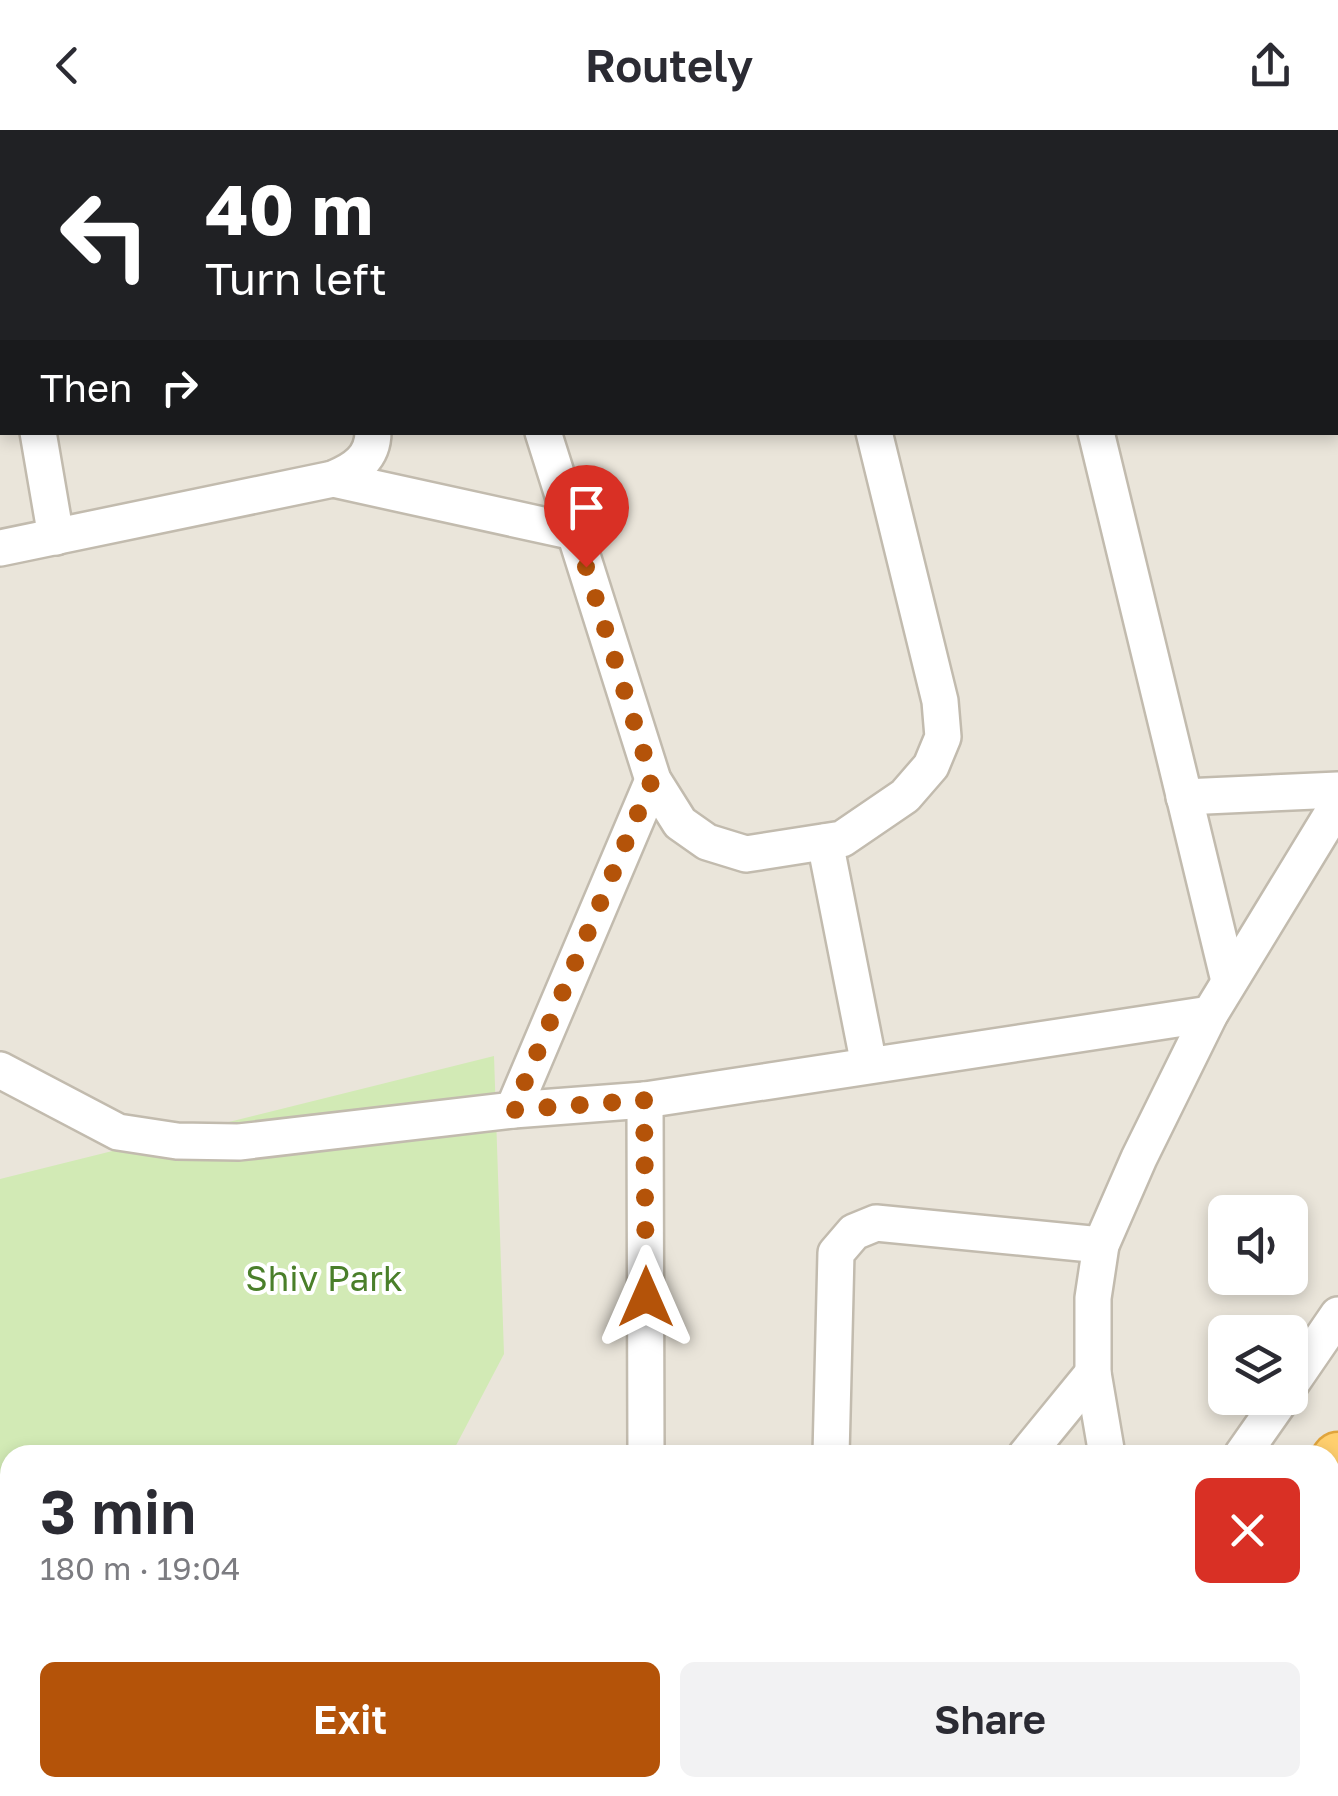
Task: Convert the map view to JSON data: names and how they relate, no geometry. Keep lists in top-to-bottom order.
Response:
{
  "parks": ["Shiv Park"],
  "page": {
    "header": "Routely",
    "turn": ["40 m", "Turn left"],
    "then": "Then",
    "heading": ["3 min", "180 m · 19:04"],
    "buttons": ["Exit", "Share"]
  }
}
